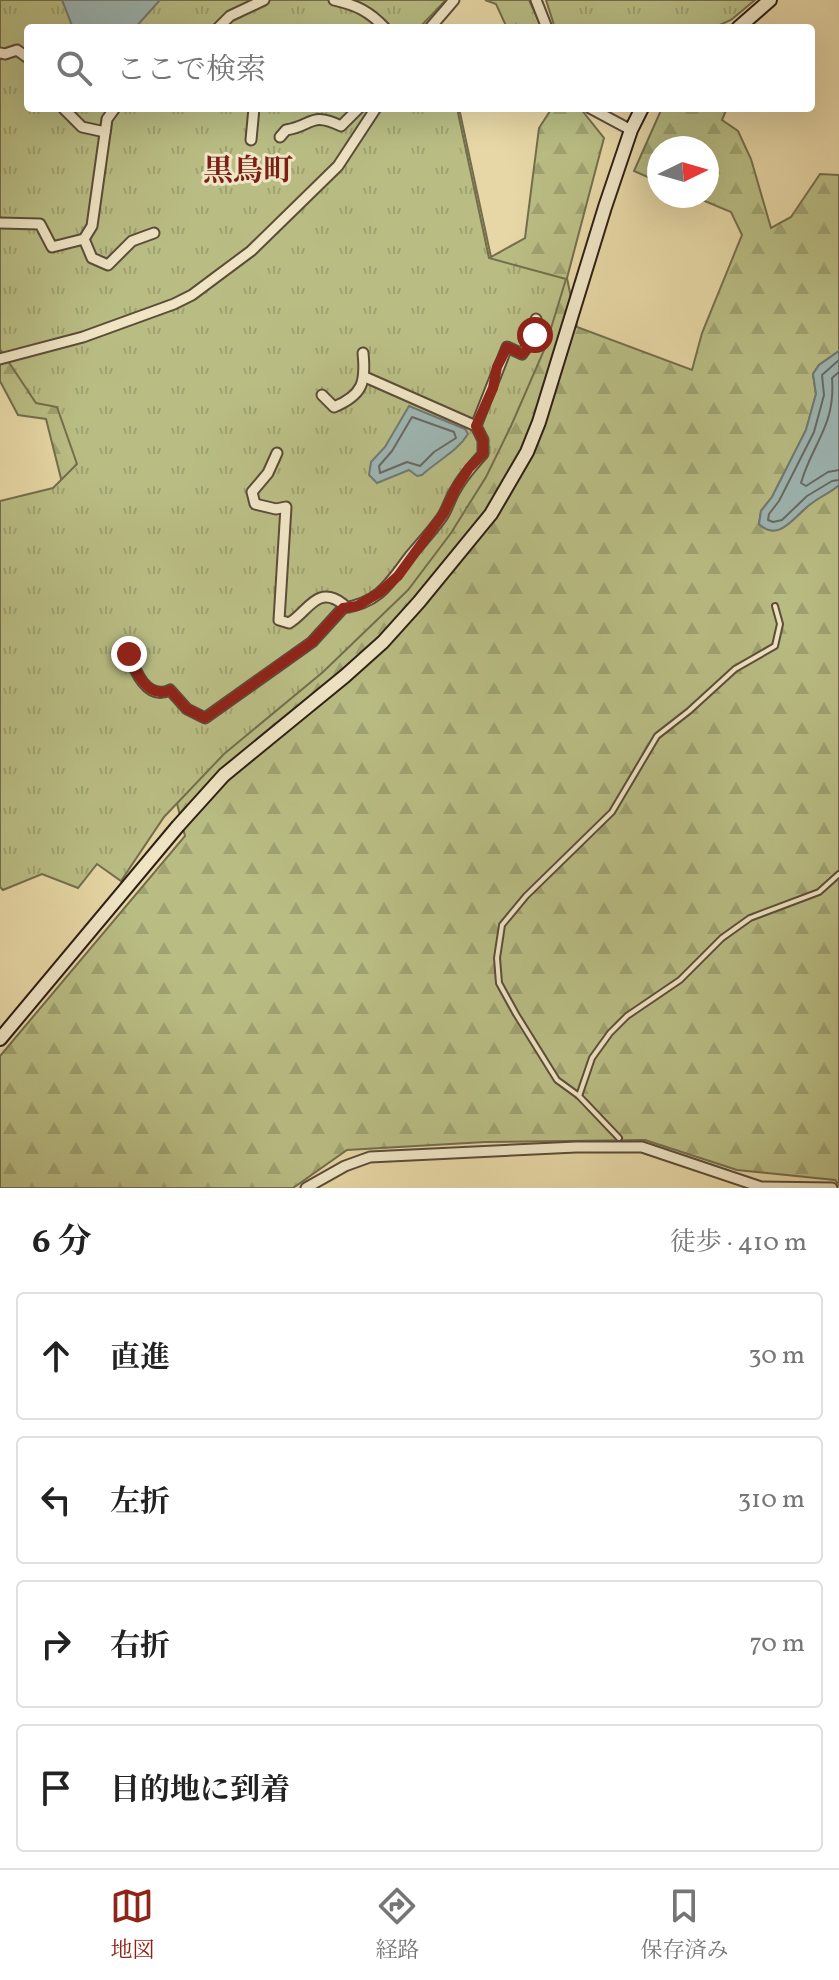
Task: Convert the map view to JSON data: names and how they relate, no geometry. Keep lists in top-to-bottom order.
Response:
{
  "districts": ["黒鳥町"],
  "north": "right",
  "page": {
    "search": "ここで検索",
    "heading": ["6 分", "徒歩 · 410 m"],
    "list": [
      ["直進", "30 m"],
      ["左折", "310 m"],
      ["右折", "70 m"],
      "目的地に到着"
    ],
    "nav": ["地図", "経路", "保存済み"]
  }
}
